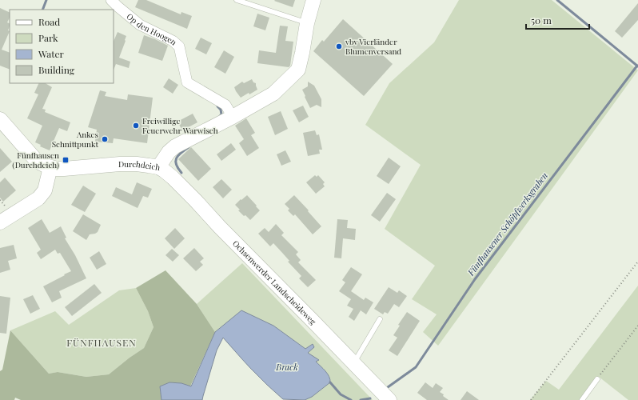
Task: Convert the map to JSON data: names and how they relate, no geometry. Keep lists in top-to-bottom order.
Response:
{
  "streets": {
    "street": ["Op den Hoogen", "Durchdeich", "Ochsenwerder Landscheideweg"]
  },
  "crossings": [
    ["Op den Hoogen", "Durchdeich"],
    ["Durchdeich", "Ochsenwerder Landscheideweg"]
  ],
  "districts": ["FÜNFHAUSEN"],
  "water": ["Fünfhausener Schöpfwerksgraben", "Brack"],
  "places": {
    "other": ["vbv Vierländer Blumenversand", "Freiwillige Feuerwehr Warwisch", "Ankes Schnittpunkt"],
    "transit": ["Fünfhausen (Durchdeich)"]
  },
  "legend": [
    "Road",
    "Park",
    "Water",
    "Building"
  ],
  "scale_bar": "50 m"
}
